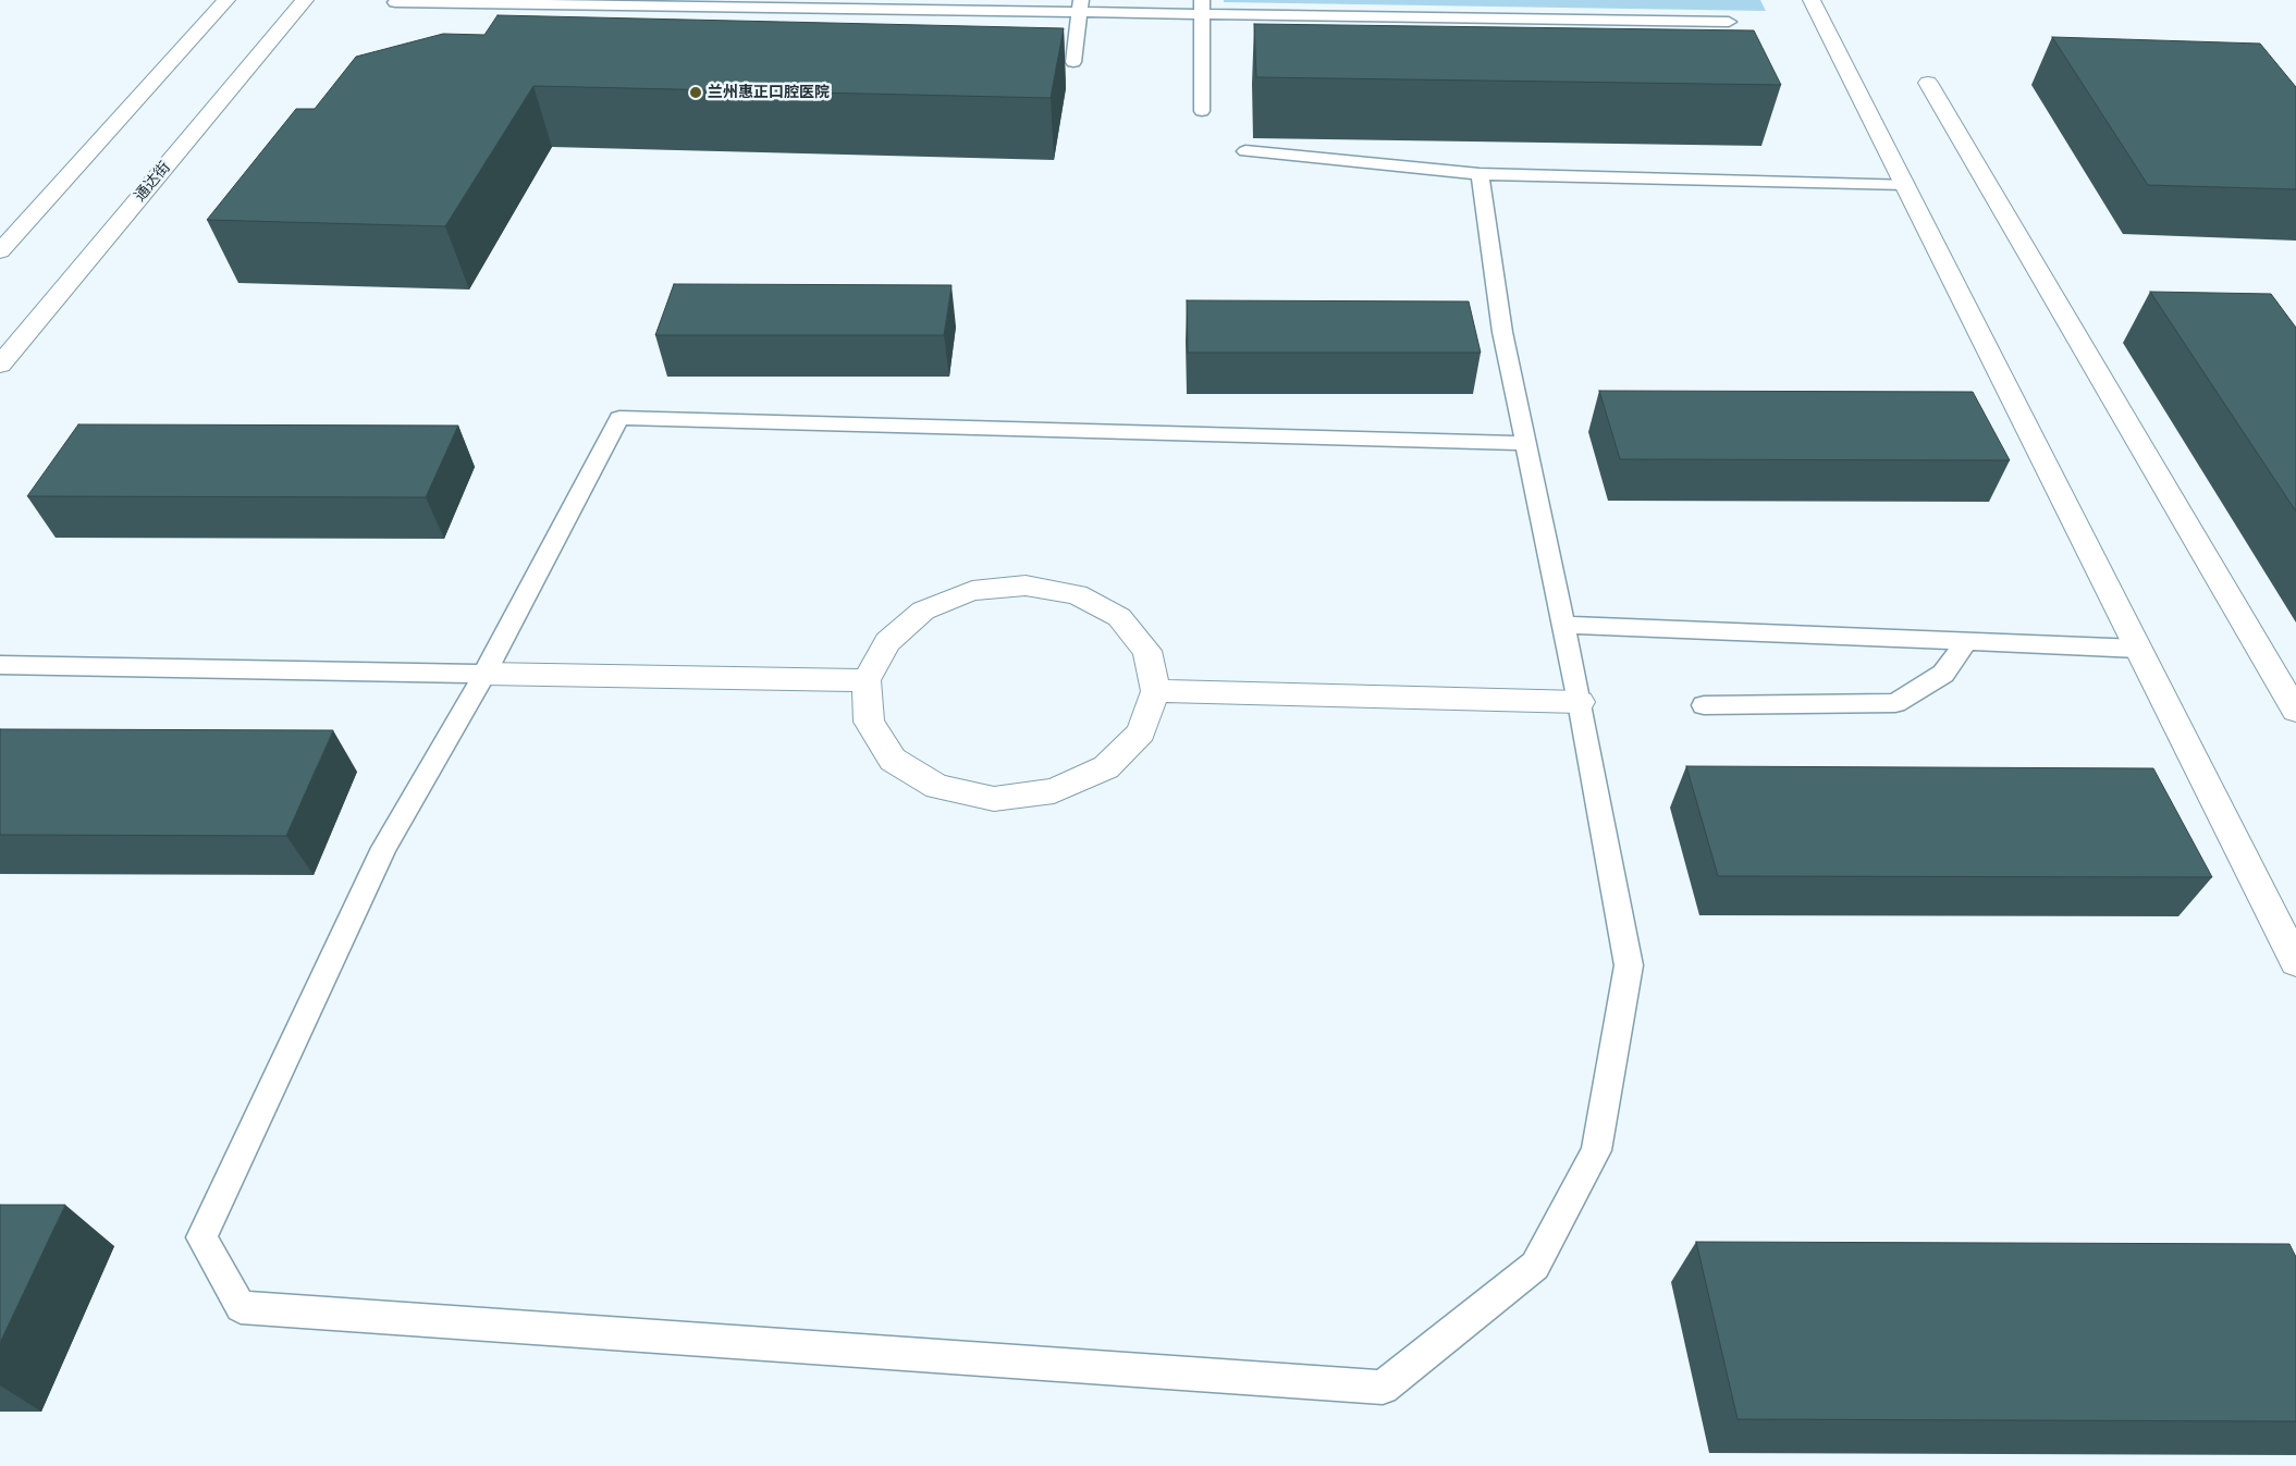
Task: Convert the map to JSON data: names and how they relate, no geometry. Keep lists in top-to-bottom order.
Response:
{
  "streets": {
    "street": ["通达街"]
  },
  "places": ["兰州惠正口腔医院"]
}
